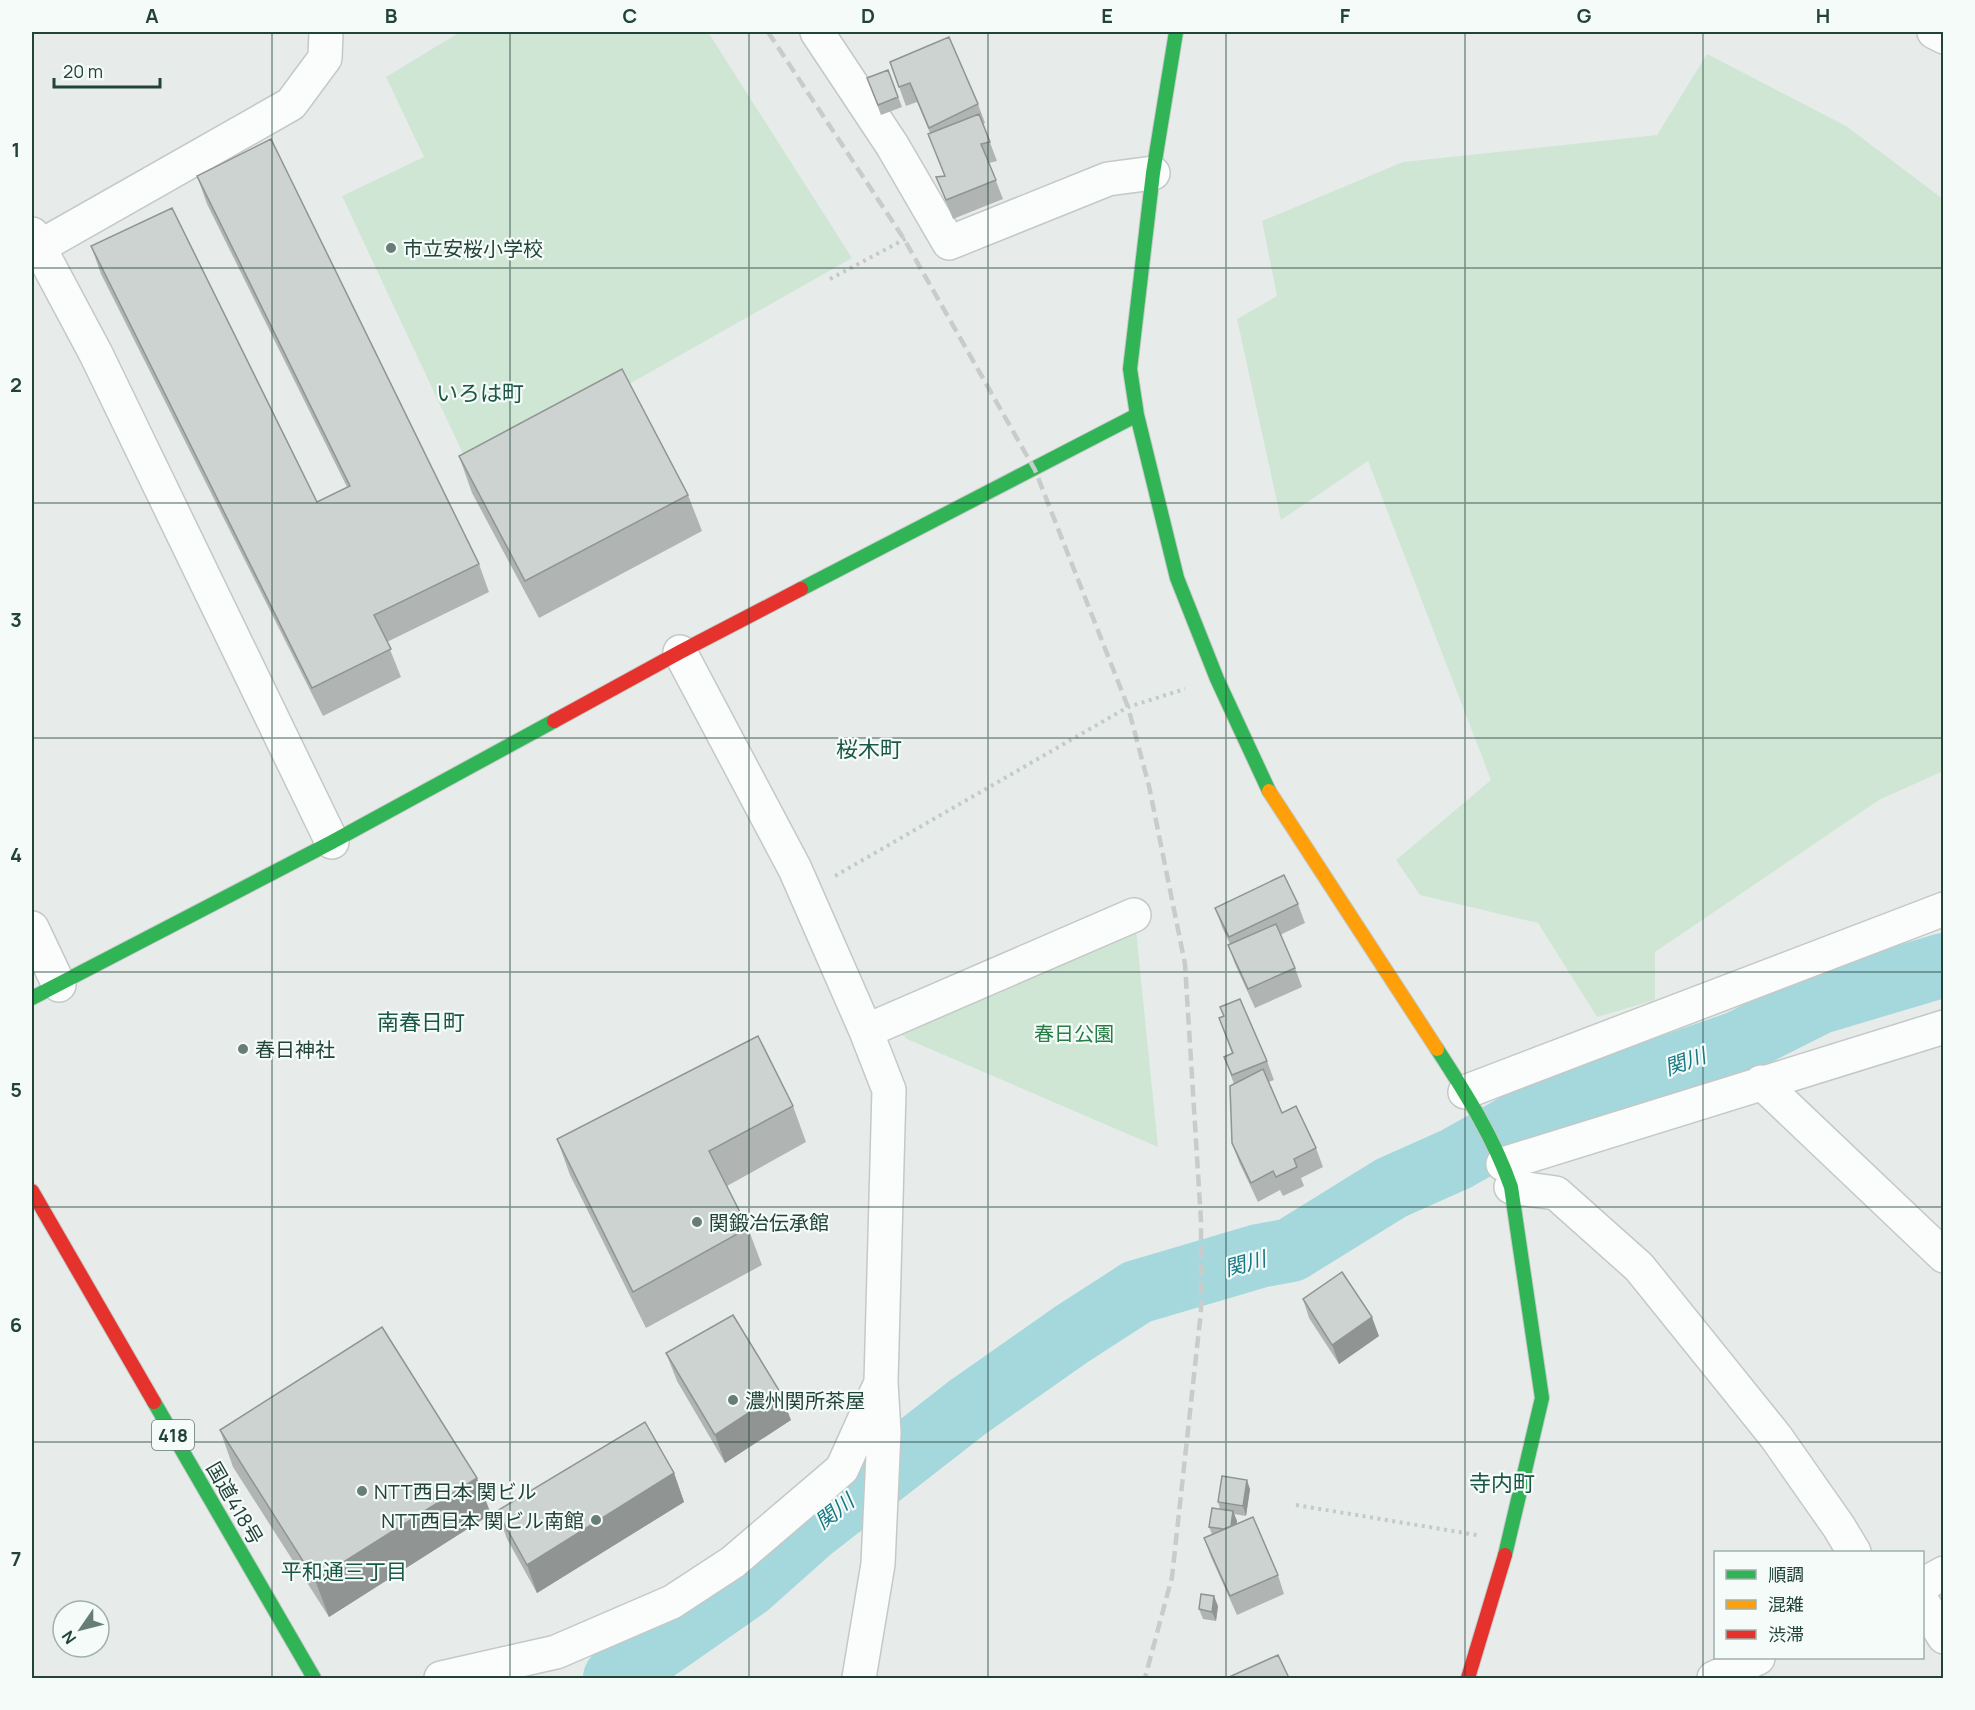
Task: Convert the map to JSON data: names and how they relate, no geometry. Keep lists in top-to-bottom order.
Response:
{
  "streets": {
    "main road": ["418", "国道418号"]
  },
  "districts": [
    "いろは町",
    "桜木町",
    "南春日町",
    "寺内町",
    "平和通三丁目"
  ],
  "water": ["関川"],
  "parks": ["春日公園"],
  "places": [
    "市立安桜小学校",
    "春日神社",
    "関鍛冶伝承館",
    "濃州関所茶屋",
    "NTT西日本 関ビル",
    "NTT西日本 関ビル南館"
  ],
  "legend": ["順調", "混雑", "渋滞"],
  "scale_bar": "20 m",
  "north": "bottom left",
  "grid": {
    "columns": [
      "A",
      "B",
      "C",
      "D",
      "E",
      "F",
      "G",
      "H"
    ],
    "rows": [
      "1",
      "2",
      "3",
      "4",
      "5",
      "6",
      "7"
    ]
  }
}
